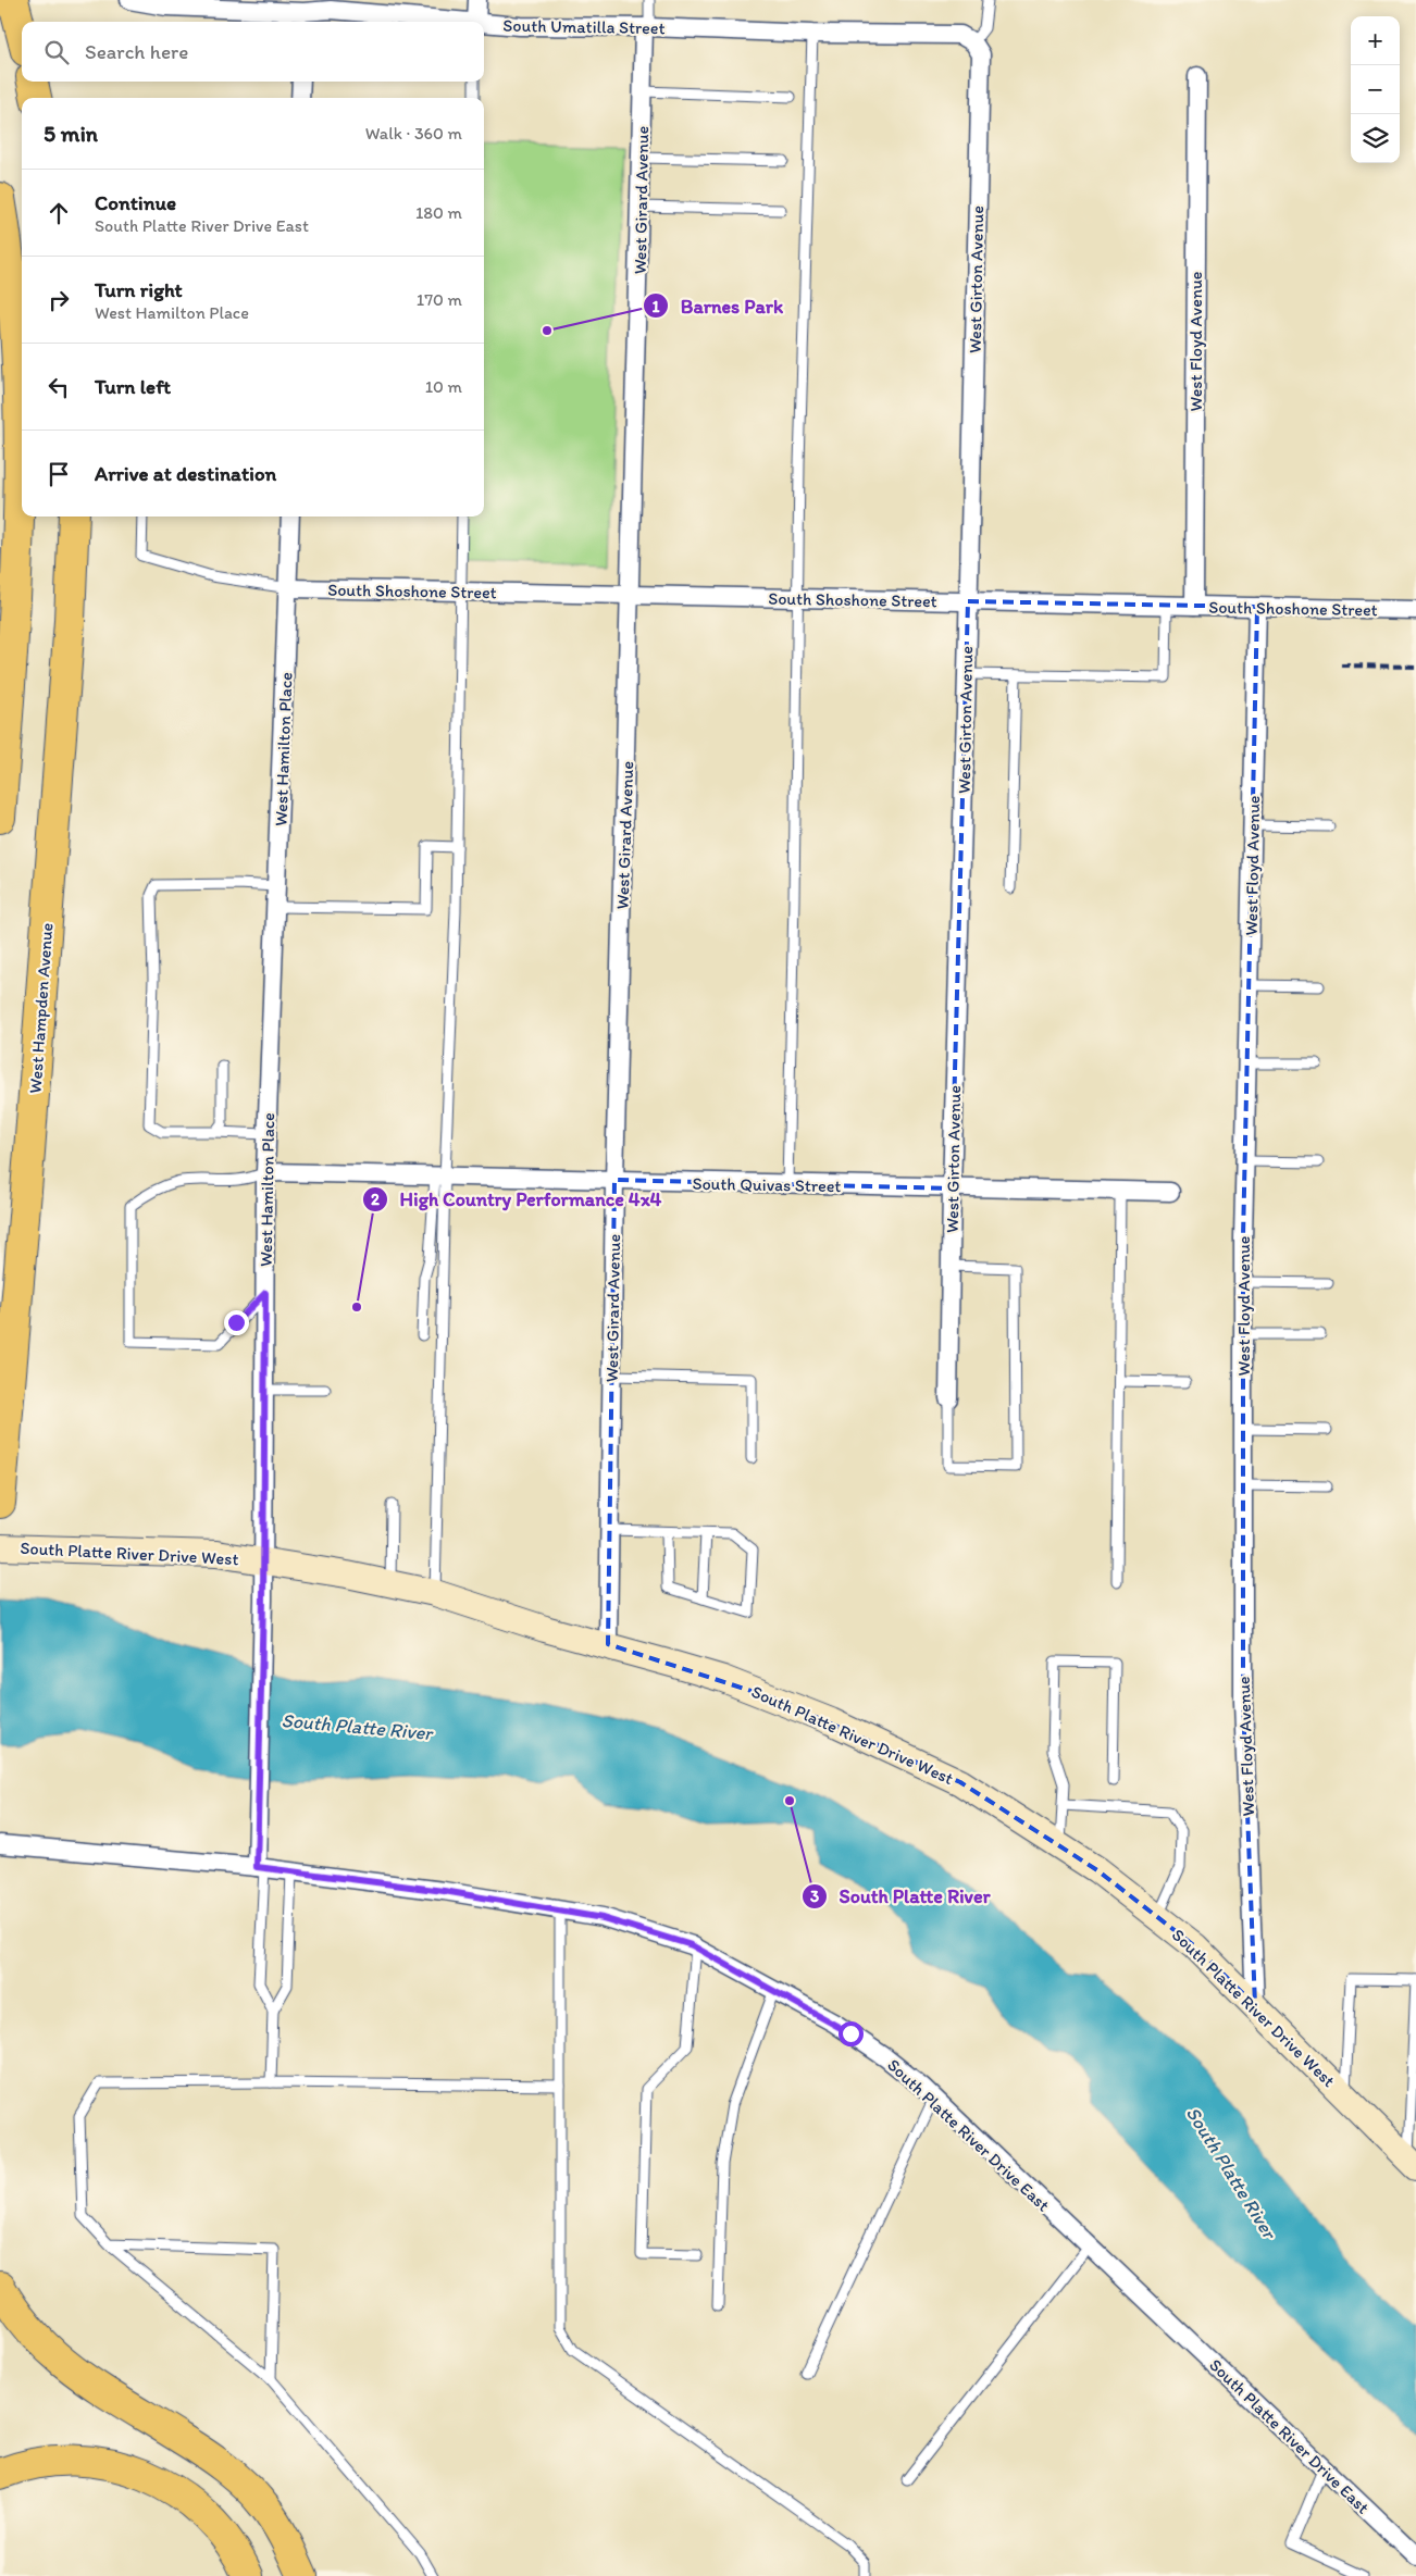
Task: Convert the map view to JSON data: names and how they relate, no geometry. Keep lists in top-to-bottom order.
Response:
{
  "streets": {
    "highway": ["West Hampden Avenue"],
    "street": [
      "South Umatilla Street",
      "West Girard Avenue",
      "West Girton Avenue",
      "West Floyd Avenue",
      "South Shoshone Street",
      "West Hamilton Place",
      "South Quivas Street",
      "South Platte River Drive West",
      "South Platte River Drive East"
    ]
  },
  "crossings": [
    ["South Umatilla Street", "West Girard Avenue"],
    ["South Umatilla Street", "West Girton Avenue"],
    ["West Girard Avenue", "South Shoshone Street"],
    ["West Girard Avenue", "South Quivas Street"],
    ["West Girard Avenue", "South Platte River Drive West"],
    ["West Girton Avenue", "South Shoshone Street"],
    ["West Girton Avenue", "South Quivas Street"],
    ["West Floyd Avenue", "South Shoshone Street"],
    ["West Floyd Avenue", "South Platte River Drive West"],
    ["South Shoshone Street", "West Hamilton Place"],
    ["West Hamilton Place", "South Quivas Street"],
    ["West Hamilton Place", "South Platte River Drive West"],
    ["West Hamilton Place", "South Platte River Drive East"]
  ],
  "water": ["South Platte River"],
  "places": ["Barnes Park", "High Country Performance 4x4", "South Platte River"],
  "page": {
    "map_buttons": ["+", "−"],
    "search": "Search here",
    "heading": ["5 min", "Walk · 360 m"],
    "list": [
      ["Continue", "South Platte River Drive East", "180 m"],
      ["Turn right", "West Hamilton Place", "170 m"],
      ["Turn left", "10 m"],
      "Arrive at destination"
    ]
  }
}
